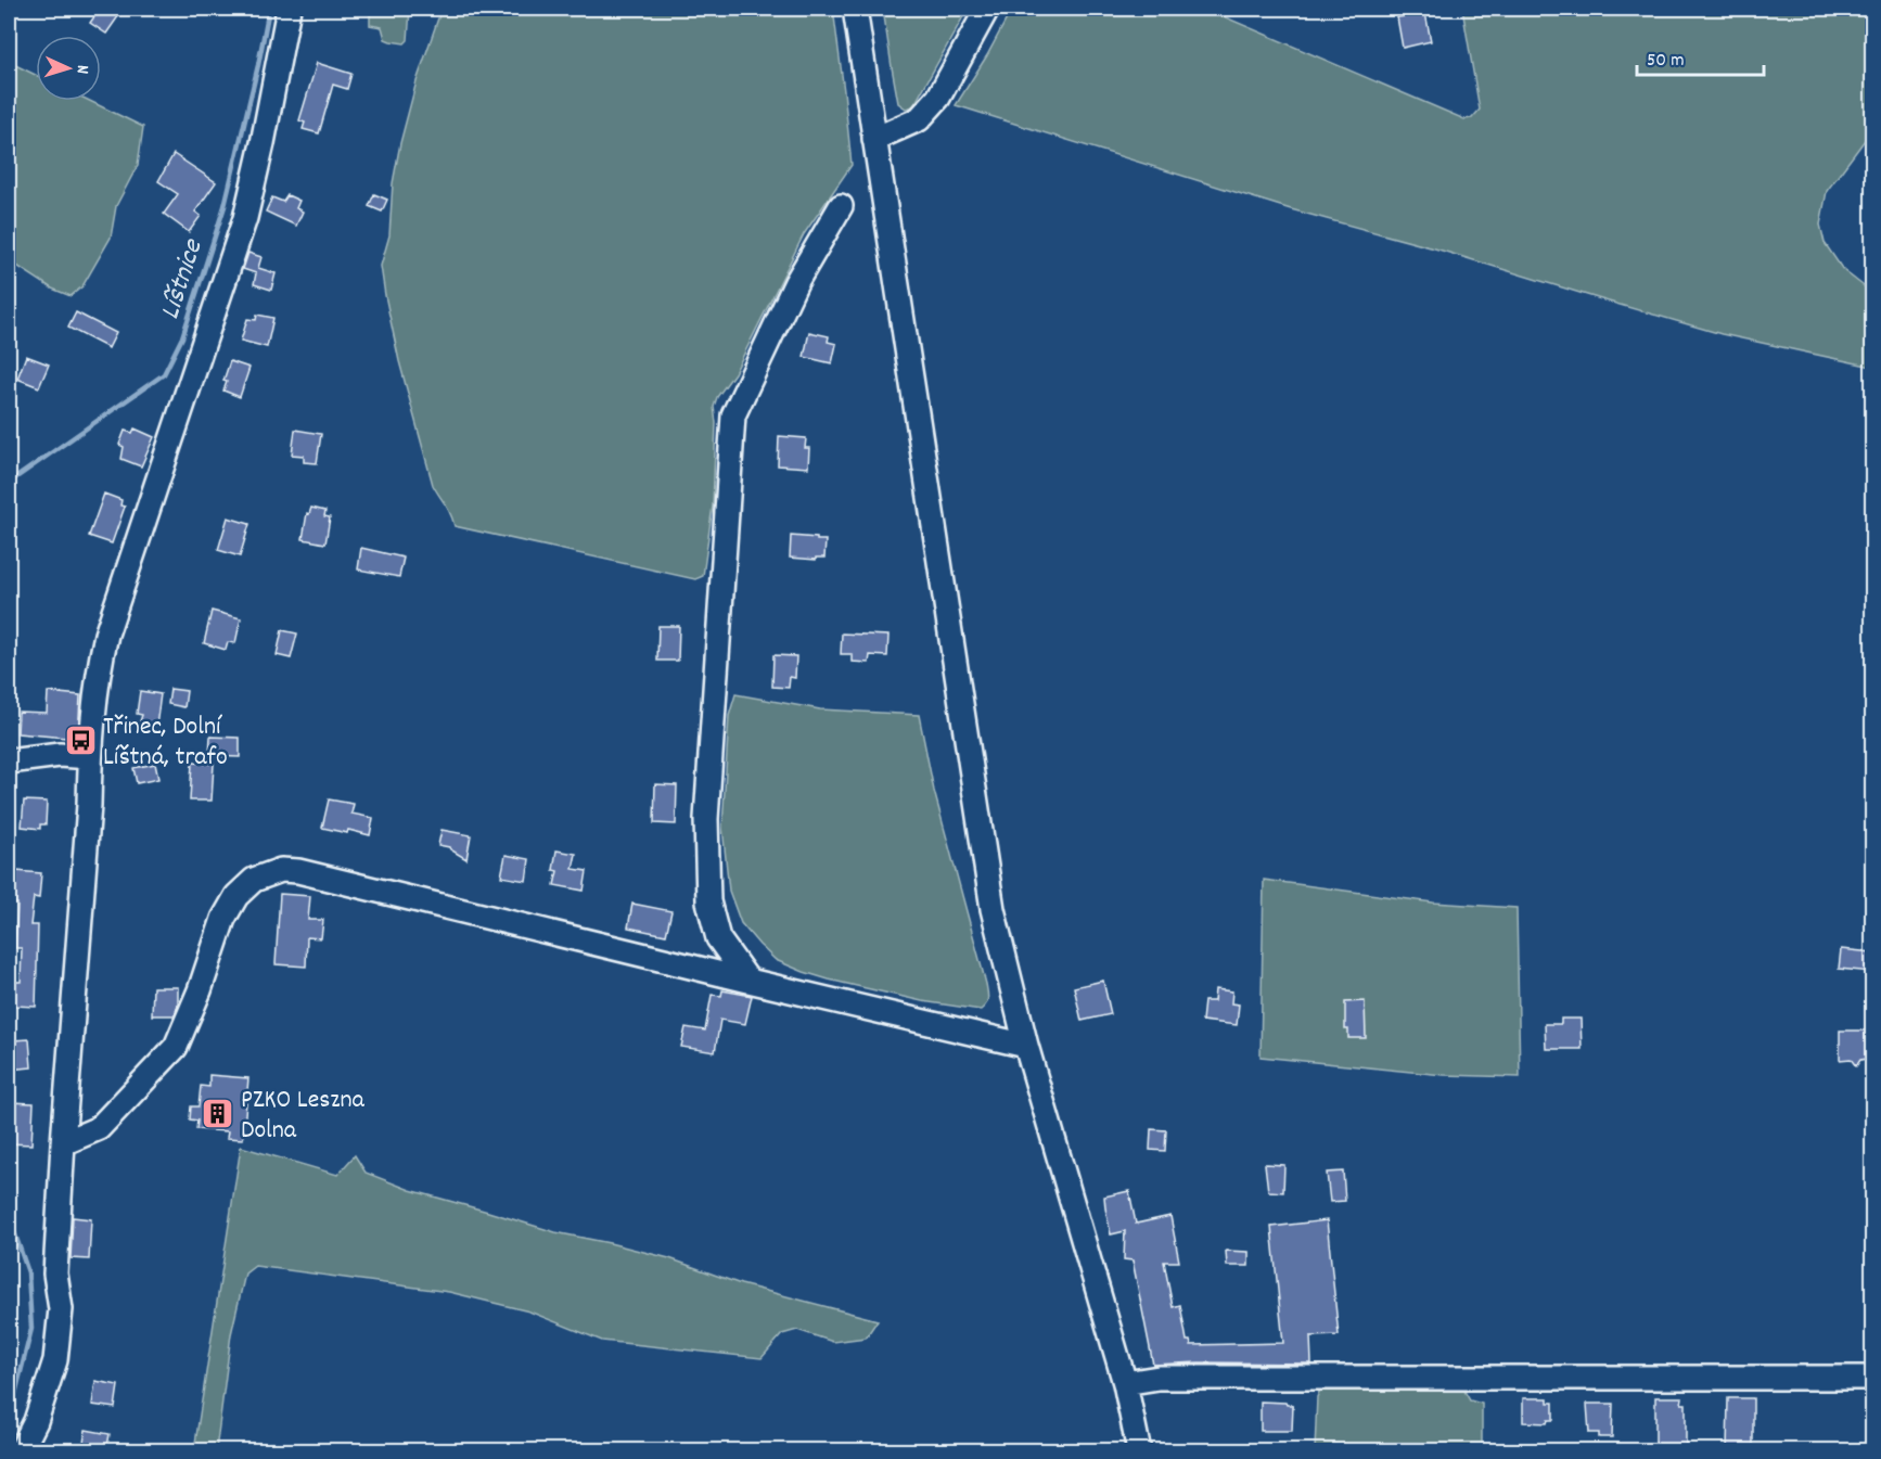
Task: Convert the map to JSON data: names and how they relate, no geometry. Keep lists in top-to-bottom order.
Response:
{
  "water": ["Líštnice"],
  "places": {
    "bus stop": ["Třinec, Dolní Líštná, trafo"],
    "building": ["PZKO Leszna Dolna"]
  },
  "scale_bar": "50 m",
  "north": "right"
}
